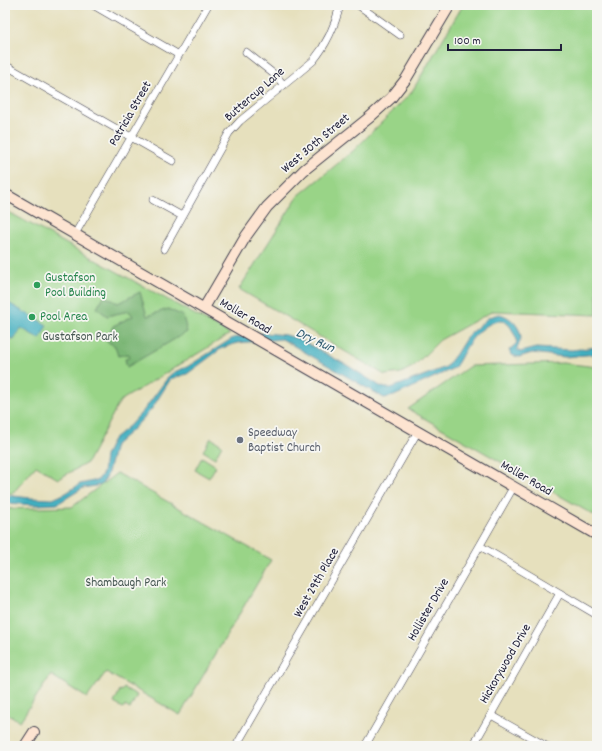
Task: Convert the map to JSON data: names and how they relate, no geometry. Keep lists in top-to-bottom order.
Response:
{
  "streets": {
    "street": [
      "Buttercup Lane",
      "Patricia Street",
      "West 30th Street",
      "Moller Road",
      "West 29th Place",
      "Hollister Drive",
      "Hickorywood Drive"
    ]
  },
  "crossings": [
    ["Patricia Street", "Moller Road"],
    ["West 30th Street", "Moller Road"],
    ["Moller Road", "West 29th Place"],
    ["Moller Road", "Hollister Drive"]
  ],
  "water": ["Dry Run"],
  "parks": ["Gustafson Park", "Shambaugh Park"],
  "places": ["Gustafson Pool Building", "Pool Area", "Speedway Baptist Church"],
  "scale_bar": "100 m"
}
